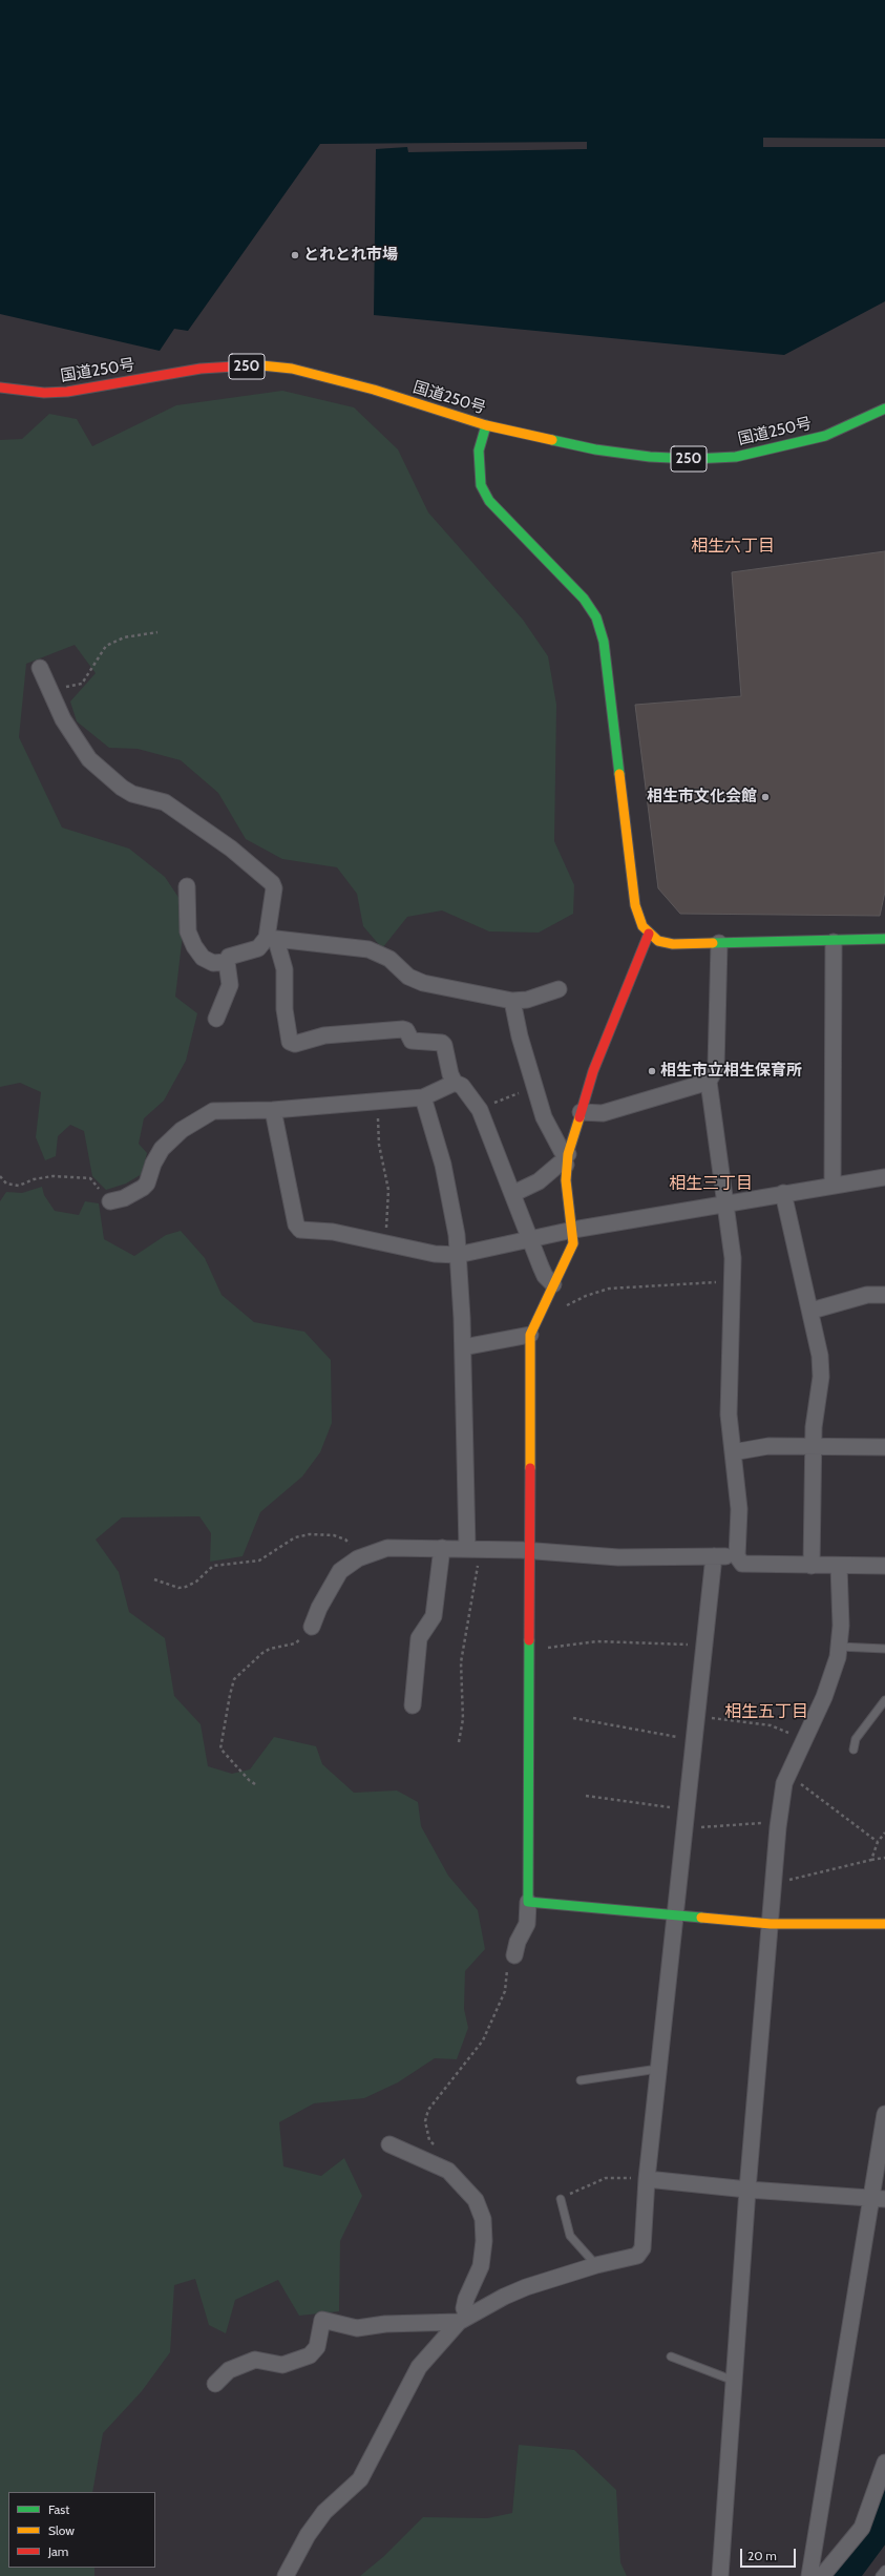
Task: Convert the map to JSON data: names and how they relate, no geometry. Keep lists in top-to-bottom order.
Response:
{
  "streets": {
    "main road": ["250", "国道250号"]
  },
  "districts": ["相生六丁目", "相生三丁目", "相生五丁目"],
  "places": ["とれとれ市場", "相生市文化会館", "相生市立相生保育所"],
  "legend": ["Fast", "Slow", "Jam"],
  "scale_bar": "20 m"
}
